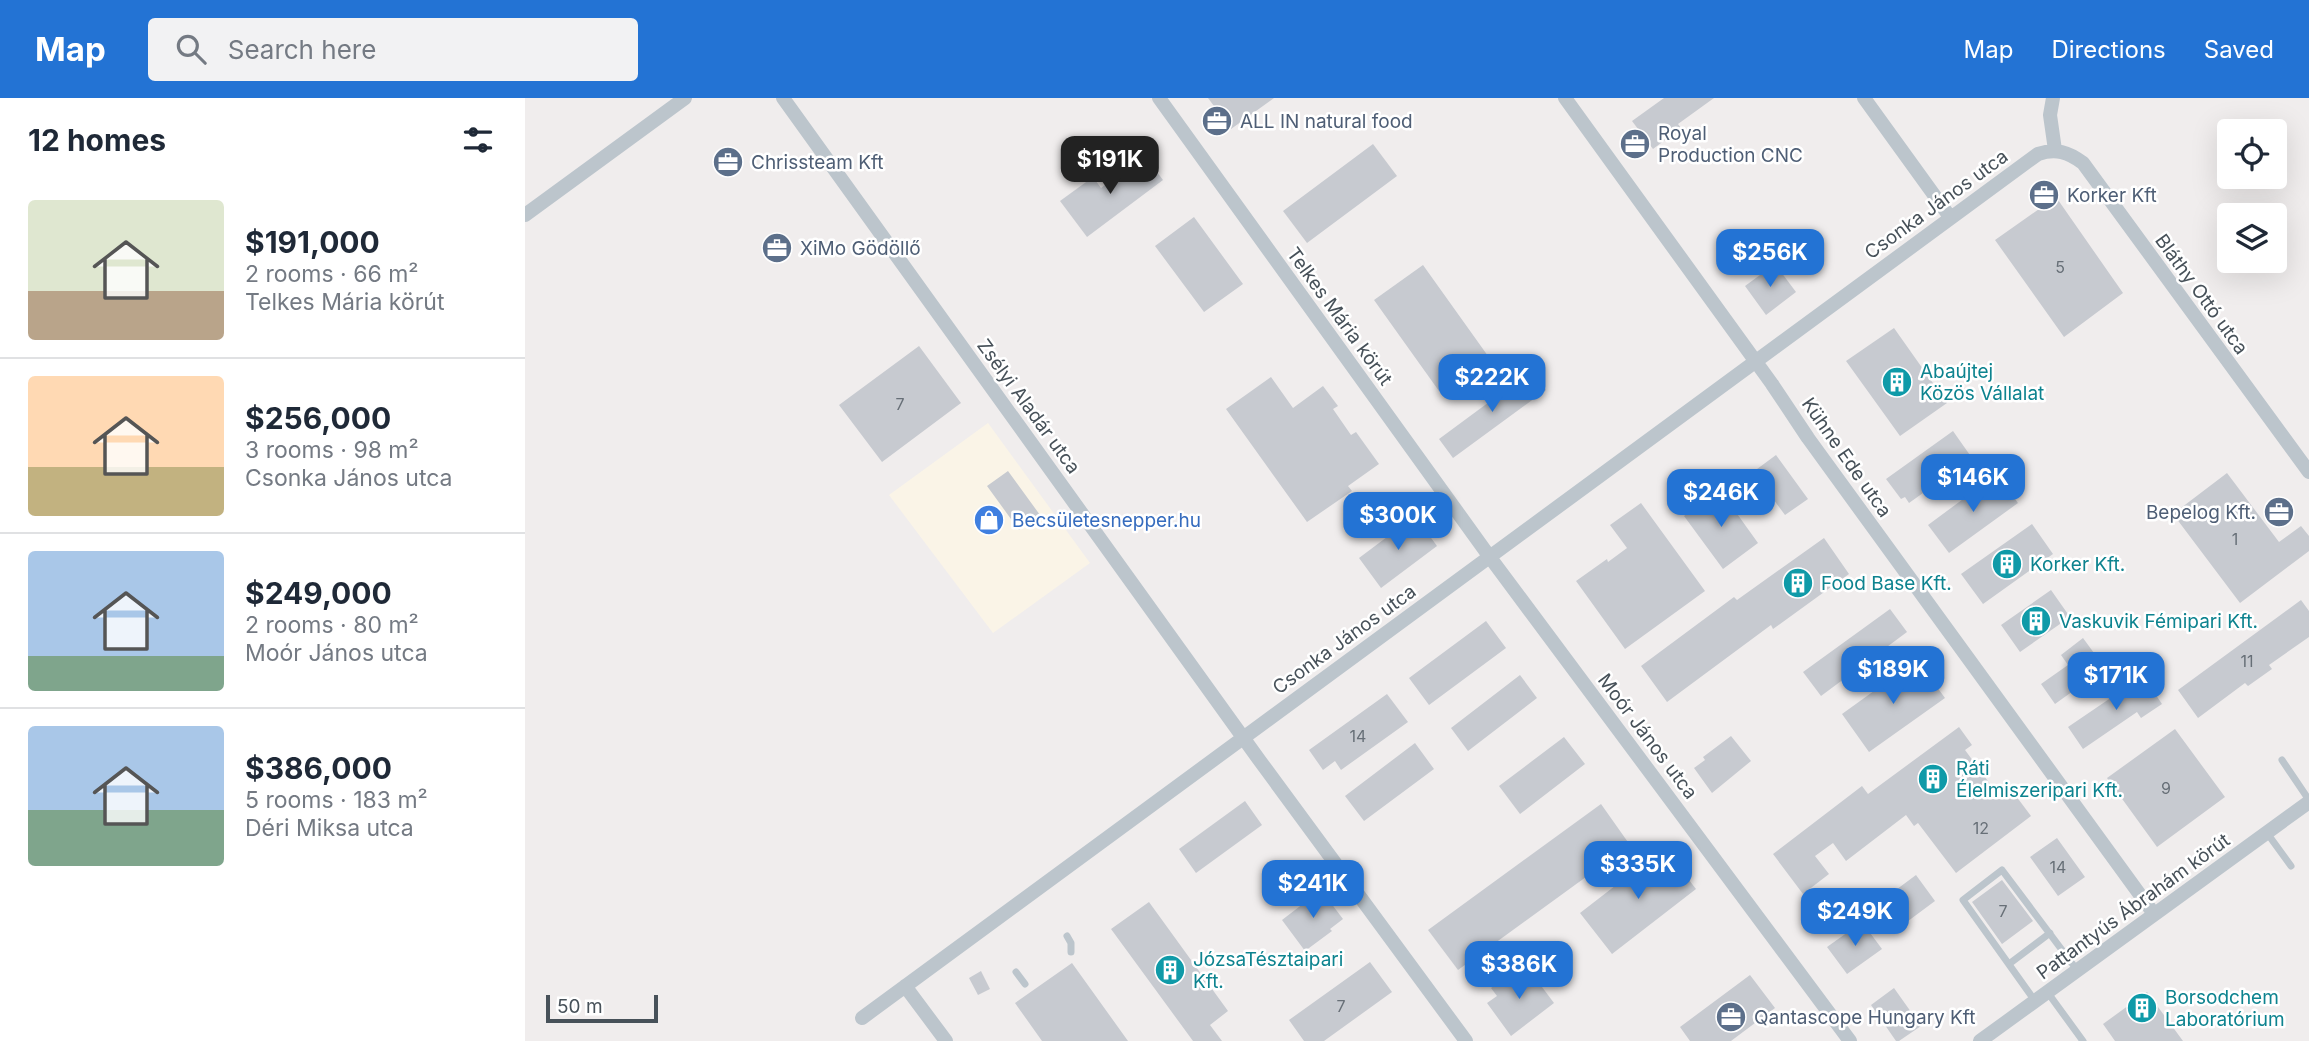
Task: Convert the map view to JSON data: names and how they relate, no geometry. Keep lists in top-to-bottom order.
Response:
{
  "streets": {
    "street": [
      "Csonka János utca",
      "Bláthy Ottó utca",
      "Telkes Mária körút",
      "Zsélyi Aladár utca",
      "Kühne Ede utca",
      "Moór János utca",
      "Pattantyús Ábrahám körút"
    ]
  },
  "crossings": [
    ["Csonka János utca", "Bláthy Ottó utca"],
    ["Csonka János utca", "Telkes Mária körút"],
    ["Csonka János utca", "Zsélyi Aladár utca"],
    ["Csonka János utca", "Kühne Ede utca"],
    ["Csonka János utca", "Moór János utca"],
    ["Telkes Mária körút", "Moór János utca"],
    ["Kühne Ede utca", "Pattantyús Ábrahám körút"]
  ],
  "places": {
    "office": [
      "ALL IN natural food",
      "Royal Production CNC",
      "Chrissteam Kft",
      "Korker Kft",
      "XiMo Gödöllő",
      "Bepelog Kft.",
      "Qantascope Hungary Kft"
    ],
    "building": [
      "Abaújtej Közös Vállalat",
      "Korker Kft.",
      "Food Base Kft.",
      "Vaskuvik Fémipari Kft.",
      "Ráti Élelmiszeripari Kft.",
      "JózsaTésztaipari Kft.",
      "Borsodchem Laboratórium"
    ],
    "shop": ["Becsületesnepper.hu"]
  },
  "house_numbers": [
    "5",
    "7",
    "1",
    "11",
    "14",
    "9",
    "12",
    "14",
    "7",
    "7"
  ],
  "scale_bar": "50 m",
  "page": {
    "header": "Map",
    "search": "Search here",
    "nav": ["Map", "Directions", "Saved"],
    "heading": "12 homes",
    "price": [
      "$191K",
      "$256K",
      "$222K",
      "$146K",
      "$246K",
      "$300K",
      "$189K",
      "$171K",
      "$335K",
      "$241K",
      "$249K",
      "$386K"
    ],
    "list": [
      {
        "name": "$191,000",
        "note": "2 rooms · 66 m² · Telkes Mária körút"
      },
      {
        "name": "$256,000",
        "note": "3 rooms · 98 m² · Csonka János utca"
      },
      {
        "name": "$249,000",
        "note": "2 rooms · 80 m² · Moór János utca"
      },
      {
        "name": "$386,000",
        "note": "5 rooms · 183 m² · Déri Miksa utca"
      }
    ],
    "scale": "50 m"
  }
}
